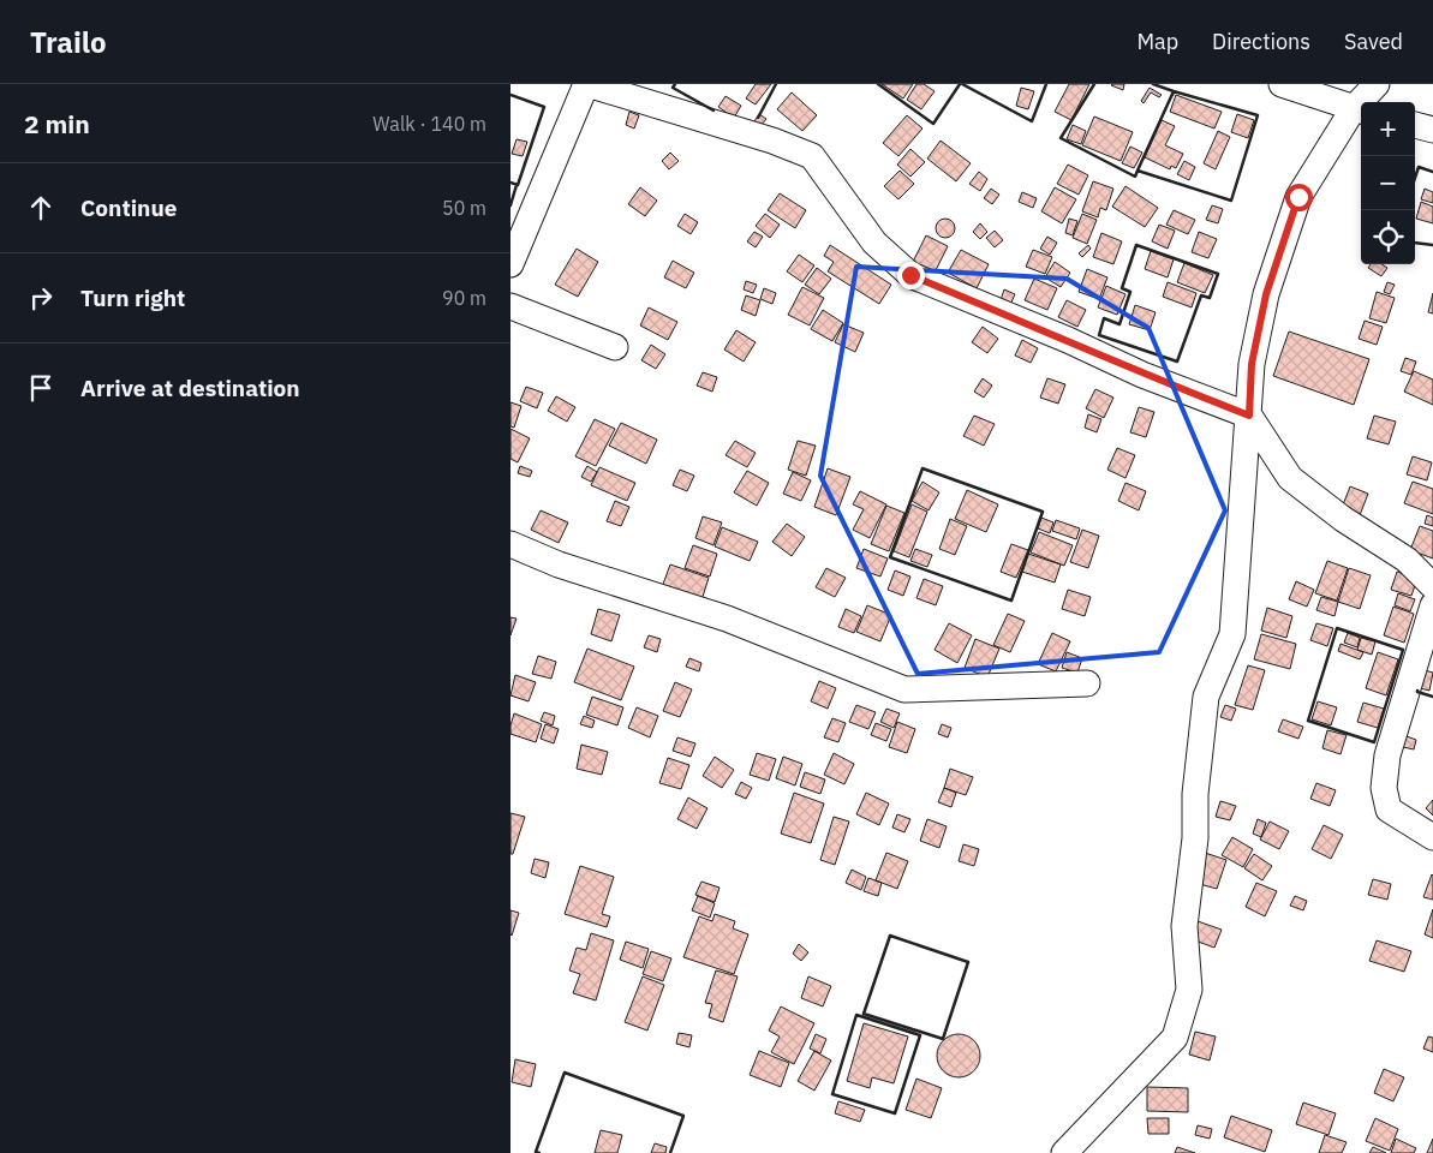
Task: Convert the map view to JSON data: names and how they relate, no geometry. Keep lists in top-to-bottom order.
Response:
{
  "page": {
    "header": "Trailo",
    "nav": ["Map", "Directions", "Saved"],
    "heading": ["2 min", "Walk · 140 m"],
    "map_buttons": ["+", "−"],
    "list": [
      ["Continue", "50 m"],
      ["Turn right", "90 m"],
      "Arrive at destination"
    ]
  }
}
